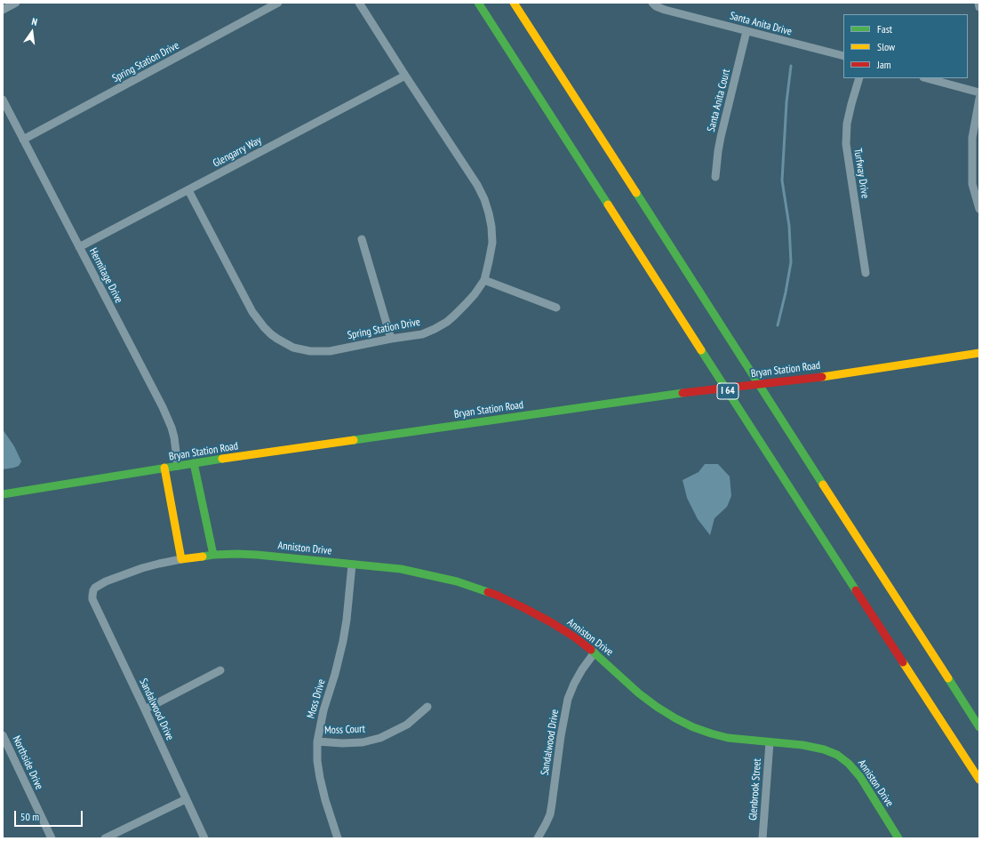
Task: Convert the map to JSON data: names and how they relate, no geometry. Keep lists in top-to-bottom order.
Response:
{
  "streets": {
    "main road": ["Bryan Station Road", "I 64", "Anniston Drive"],
    "street": [
      "Santa Anita Drive",
      "Spring Station Drive",
      "Santa Anita Court",
      "Glengarry Way",
      "Turfway Drive",
      "Hermitage Drive",
      "Moss Drive",
      "Sandalwood Drive",
      "Moss Court",
      "Northside Drive",
      "Glenbrook Street"
    ]
  },
  "crossings": [
    ["Santa Anita Drive", "Santa Anita Court"],
    ["Spring Station Drive", "Glengarry Way"],
    ["Spring Station Drive", "Hermitage Drive"],
    ["Glengarry Way", "Hermitage Drive"],
    ["Hermitage Drive", "Bryan Station Road"],
    ["Anniston Drive", "Moss Drive"],
    ["Anniston Drive", "Sandalwood Drive"],
    ["Anniston Drive", "Glenbrook Street"],
    ["Moss Drive", "Moss Court"]
  ],
  "legend": ["Fast", "Slow", "Jam"],
  "scale_bar": "50 m",
  "north": "top"
}
